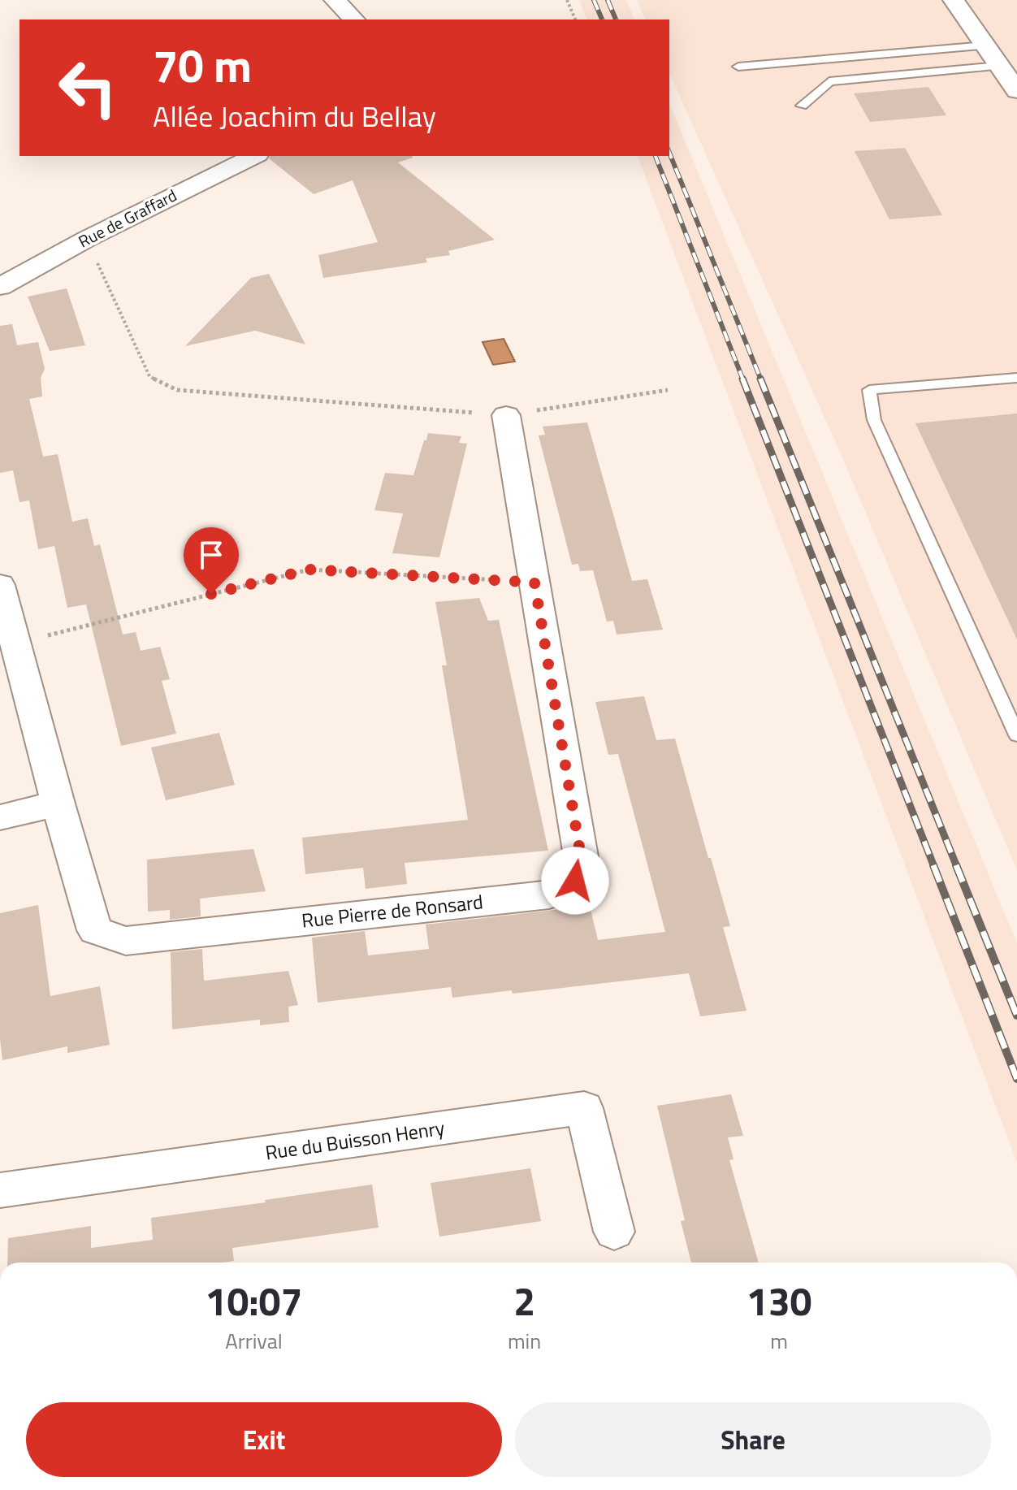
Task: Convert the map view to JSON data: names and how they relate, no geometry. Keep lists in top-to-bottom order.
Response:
{
  "streets": {
    "street": ["Rue de Graffard", "Rue Pierre de Ronsard", "Rue du Buisson Henry"]
  },
  "page": {
    "turn": ["70 m", "Allée Joachim du Bellay"],
    "eta": [
      "10:07",
      "Arrival",
      "2",
      "min",
      "130",
      "m"
    ],
    "buttons": ["Exit", "Share"]
  }
}
